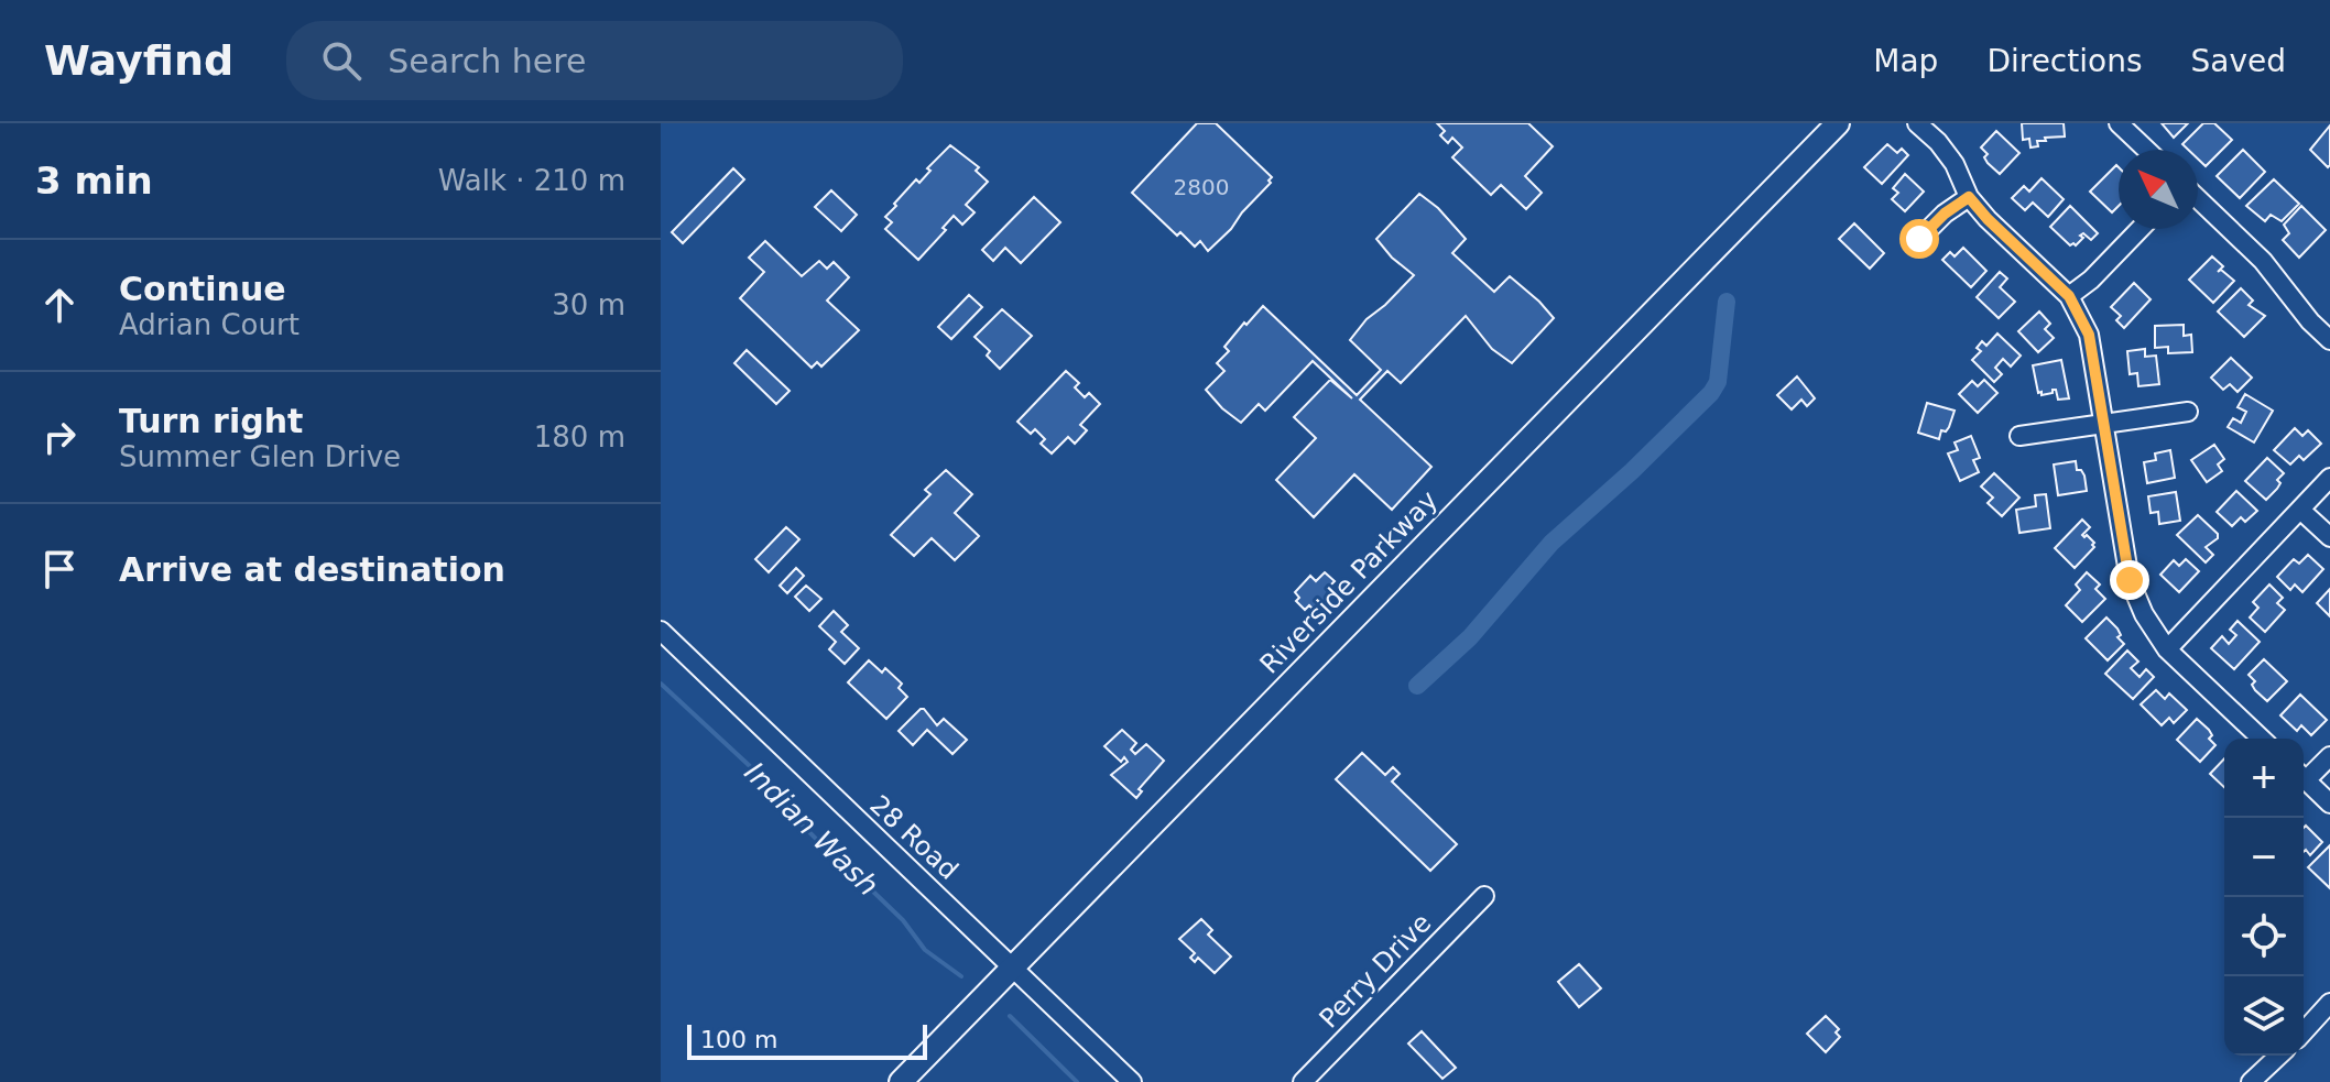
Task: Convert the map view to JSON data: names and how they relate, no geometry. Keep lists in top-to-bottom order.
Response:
{
  "streets": {
    "main road": ["Riverside Parkway"],
    "street": ["28 Road", "Perry Drive"]
  },
  "crossings": [
    ["Riverside Parkway", "28 Road"]
  ],
  "water": ["Indian Wash"],
  "house_numbers": ["2800"],
  "scale_bar": "100 m",
  "north": "top left",
  "page": {
    "header": "Wayfind",
    "search": "Search here",
    "nav": ["Map", "Directions", "Saved"],
    "heading": ["3 min", "Walk · 210 m"],
    "list": [
      ["Continue", "Adrian Court", "30 m"],
      ["Turn right", "Summer Glen Drive", "180 m"],
      "Arrive at destination"
    ],
    "map_buttons": ["+", "−"],
    "scale": "100 m"
  }
}
